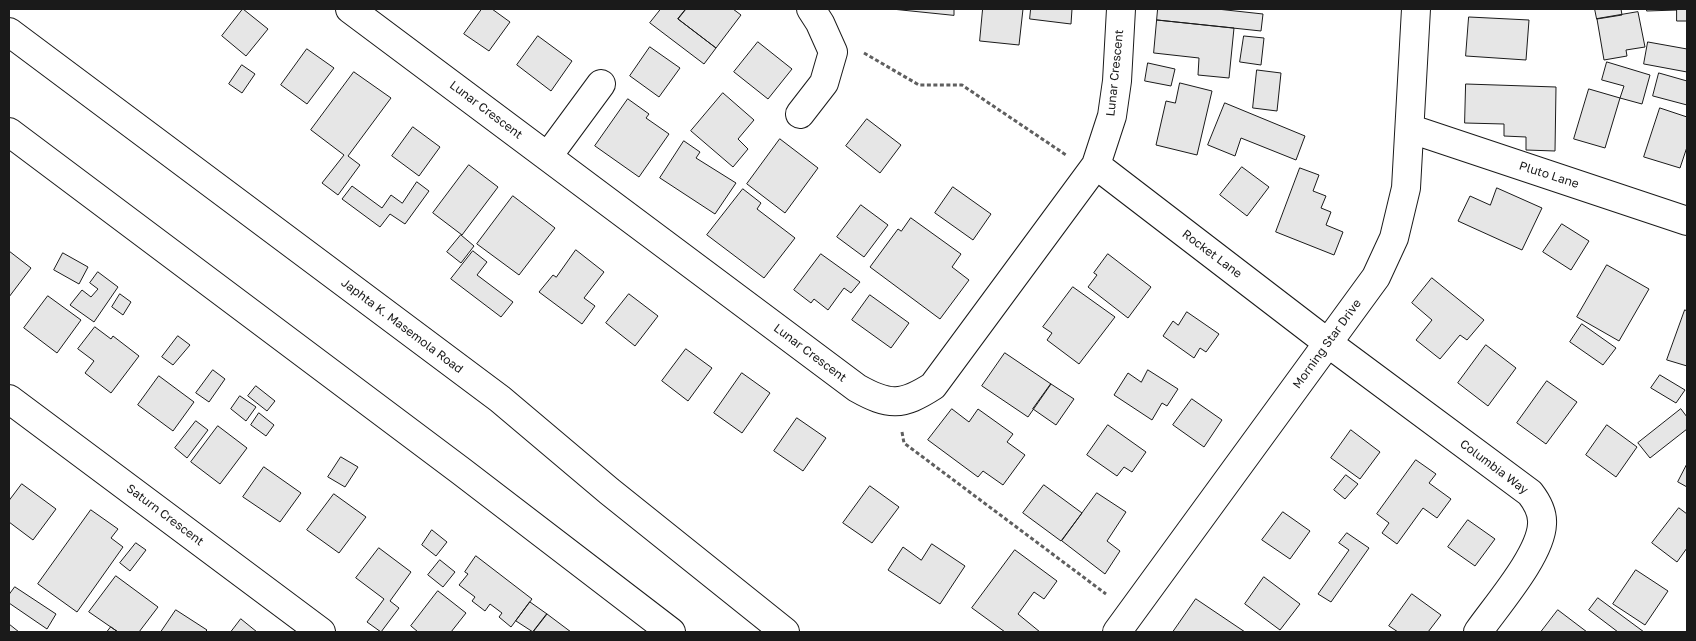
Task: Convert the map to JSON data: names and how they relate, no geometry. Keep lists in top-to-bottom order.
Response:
{
  "streets": {
    "street": [
      "Lunar Crescent",
      "Pluto Lane",
      "Rocket Lane",
      "Japhta K. Masemola Road",
      "Morning Star Drive",
      "Columbia Way",
      "Saturn Crescent"
    ]
  },
  "crossings": [
    ["Lunar Crescent", "Rocket Lane"],
    ["Pluto Lane", "Morning Star Drive"],
    ["Rocket Lane", "Morning Star Drive"],
    ["Rocket Lane", "Columbia Way"],
    ["Morning Star Drive", "Columbia Way"]
  ]
}
